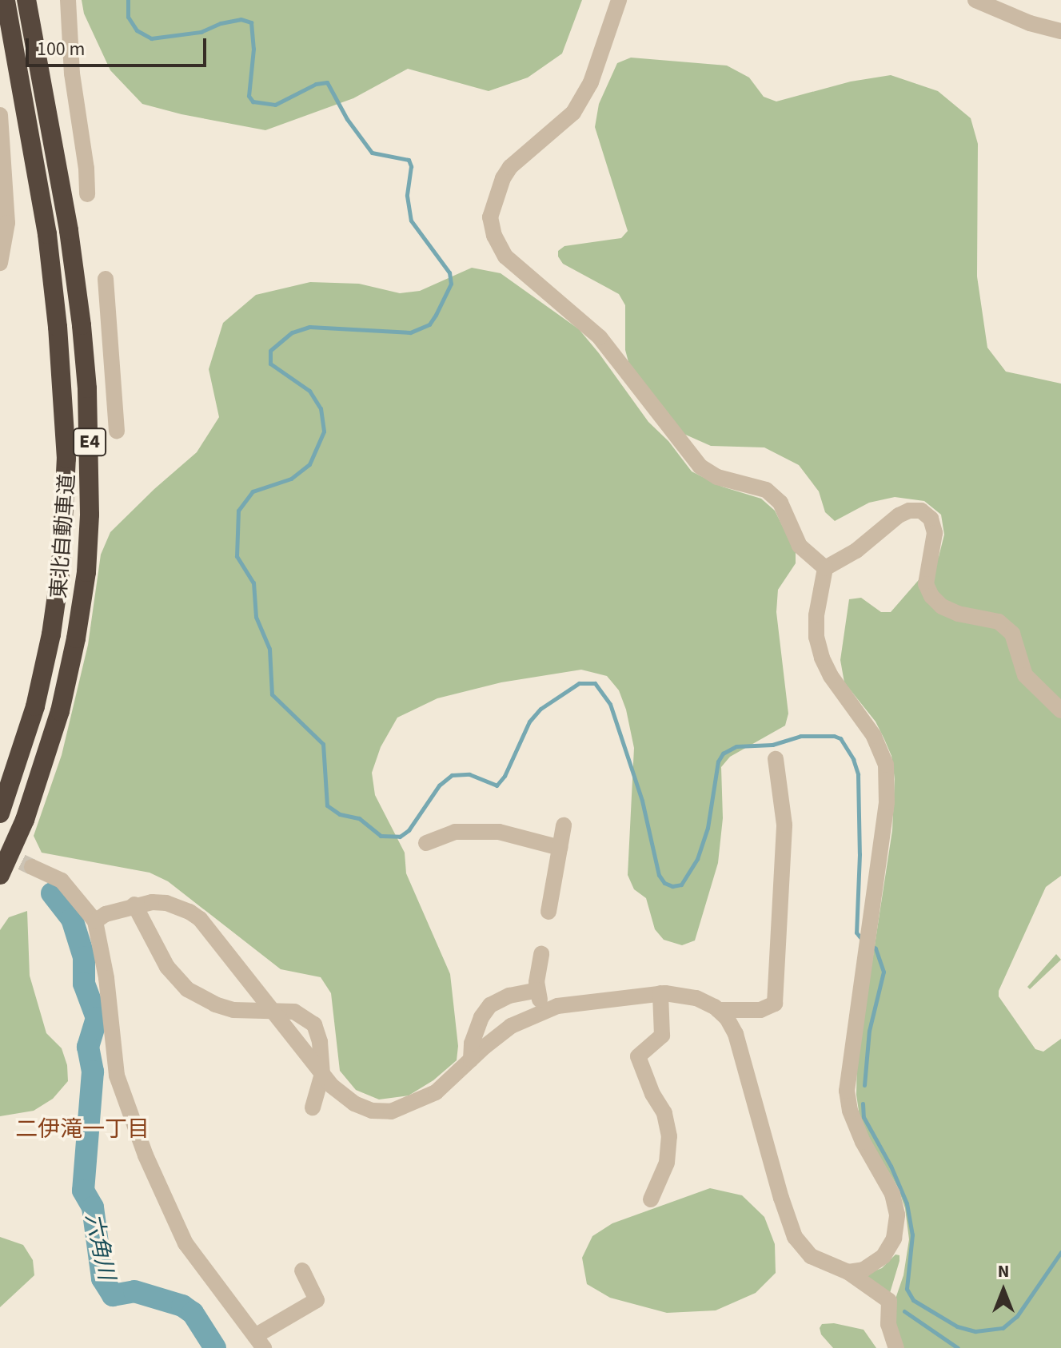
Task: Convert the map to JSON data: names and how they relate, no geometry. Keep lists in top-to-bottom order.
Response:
{
  "streets": {
    "highway": ["E4", "東北自動車道"]
  },
  "districts": ["二伊滝一丁目"],
  "water": ["六角川"],
  "scale_bar": "100 m",
  "north": "top"
}
